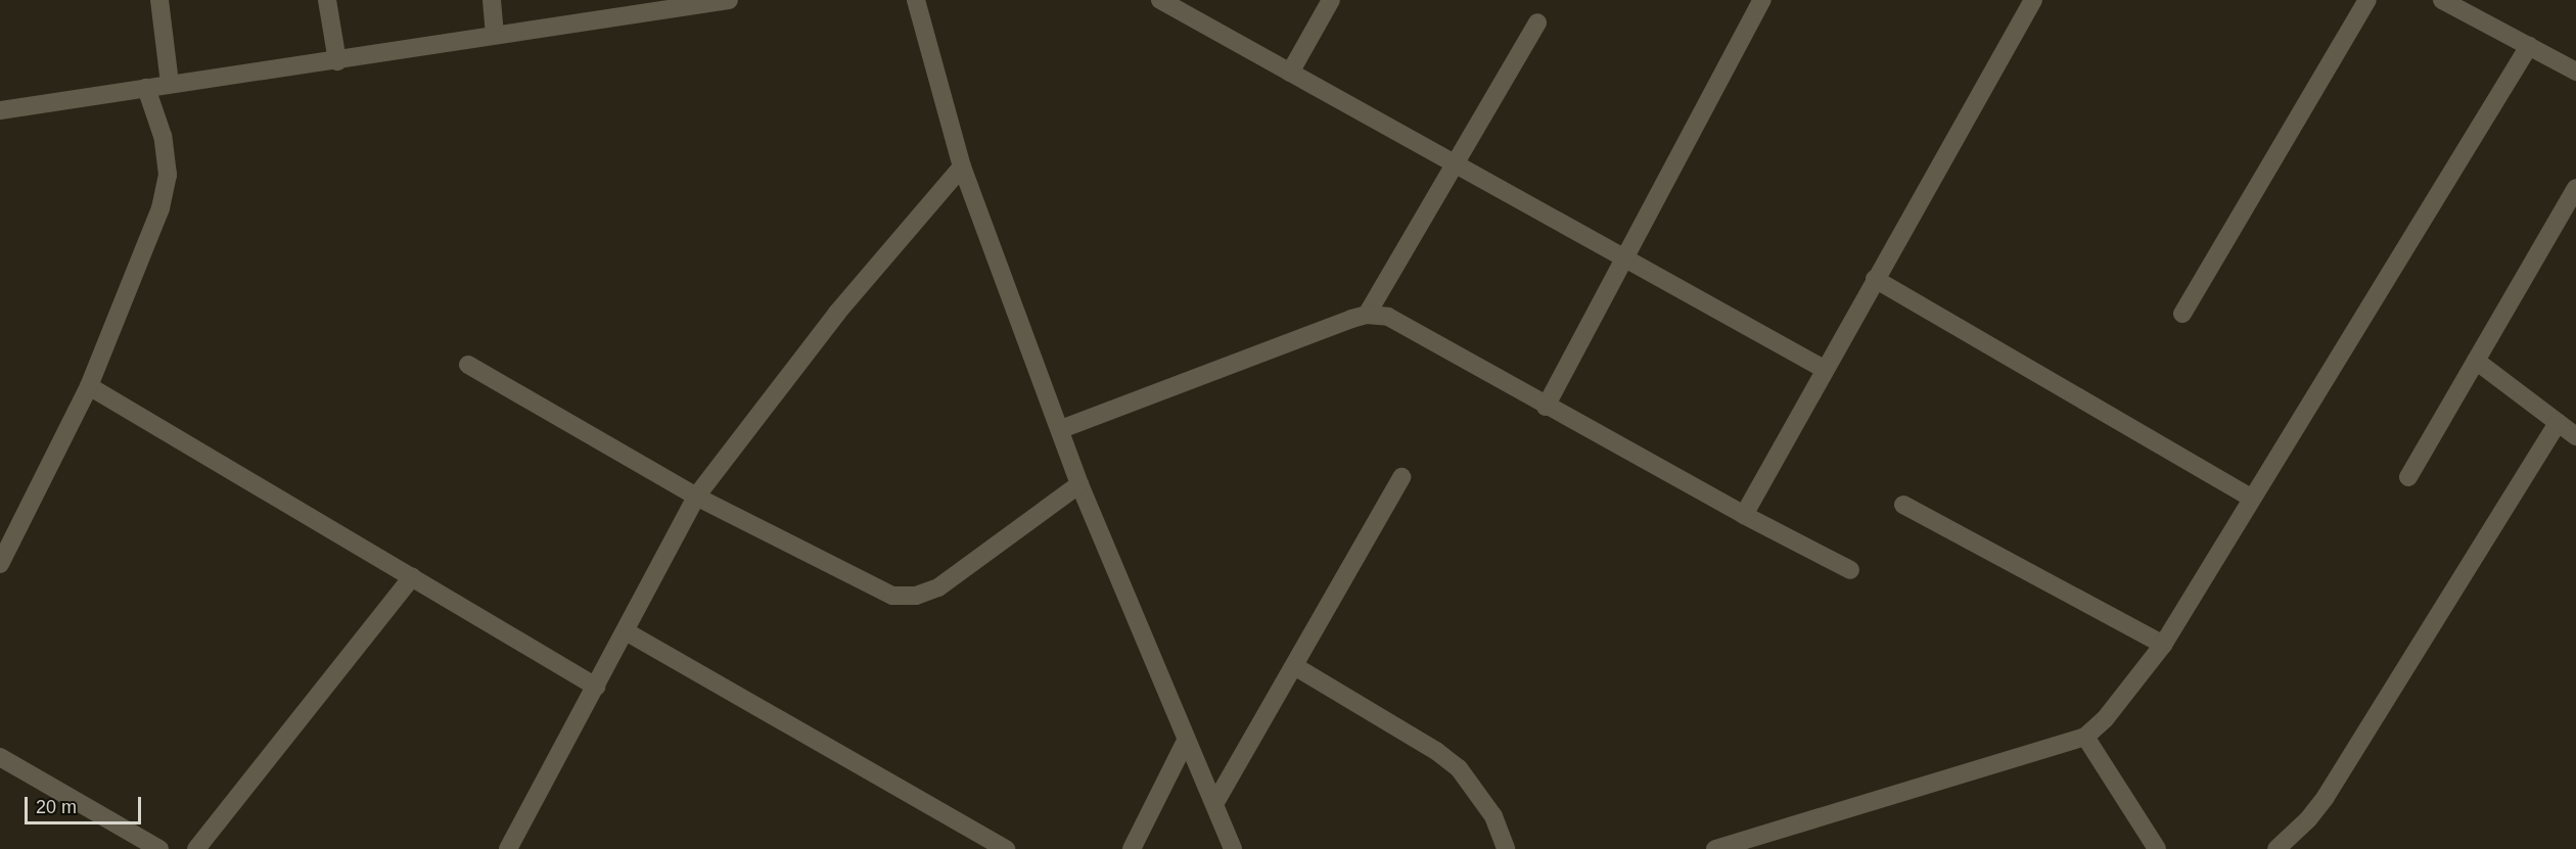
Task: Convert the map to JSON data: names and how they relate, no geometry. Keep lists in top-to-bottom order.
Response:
{
  "scale_bar": "20 m"
}
